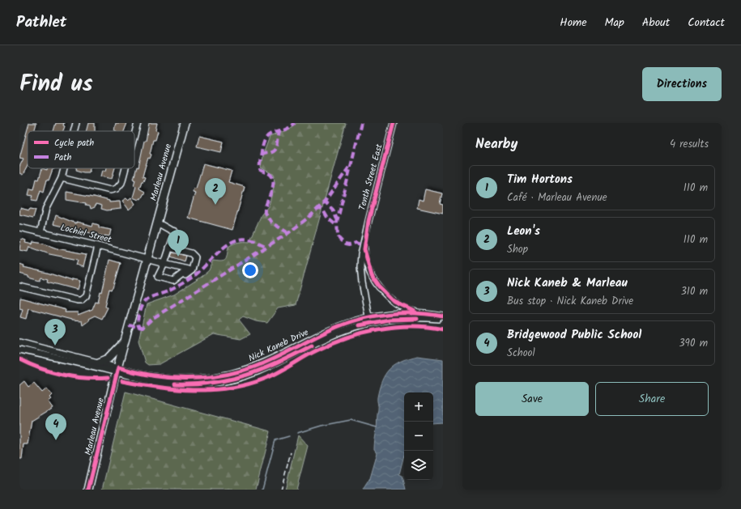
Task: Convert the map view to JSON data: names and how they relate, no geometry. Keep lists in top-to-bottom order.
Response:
{
  "streets": {
    "main road": ["Marleau Avenue"],
    "street": ["Tenth Street East", "Lochiel Street", "Nick Kaneb Drive"]
  },
  "crossings": [
    ["Marleau Avenue", "Lochiel Street"],
    ["Marleau Avenue", "Nick Kaneb Drive"],
    ["Tenth Street East", "Nick Kaneb Drive"]
  ],
  "legend": ["Cycle path", "Path"],
  "page": {
    "header": "Pathlet",
    "nav": [
      "Home",
      "Map",
      "About",
      "Contact"
    ],
    "title": "Find us",
    "buttons": [
      "Directions",
      ["Save", "Share"]
    ],
    "heading": ["Nearby", "4 results"],
    "list": [
      {
        "mark": "1",
        "name": "Tim Hortons",
        "note": "Café · Marleau Avenue",
        "value": "110 m"
      },
      {
        "mark": "2",
        "name": "Leon's",
        "note": "Shop",
        "value": "110 m"
      },
      {
        "mark": "3",
        "name": "Nick Kaneb & Marleau",
        "note": "Bus stop · Nick Kaneb Drive",
        "value": "310 m"
      },
      {
        "mark": "4",
        "name": "Bridgewood Public School",
        "note": "School",
        "value": "390 m"
      }
    ],
    "pins": [
      "2",
      "1",
      "3",
      "4"
    ],
    "map_buttons": ["+", "−"]
  }
}
